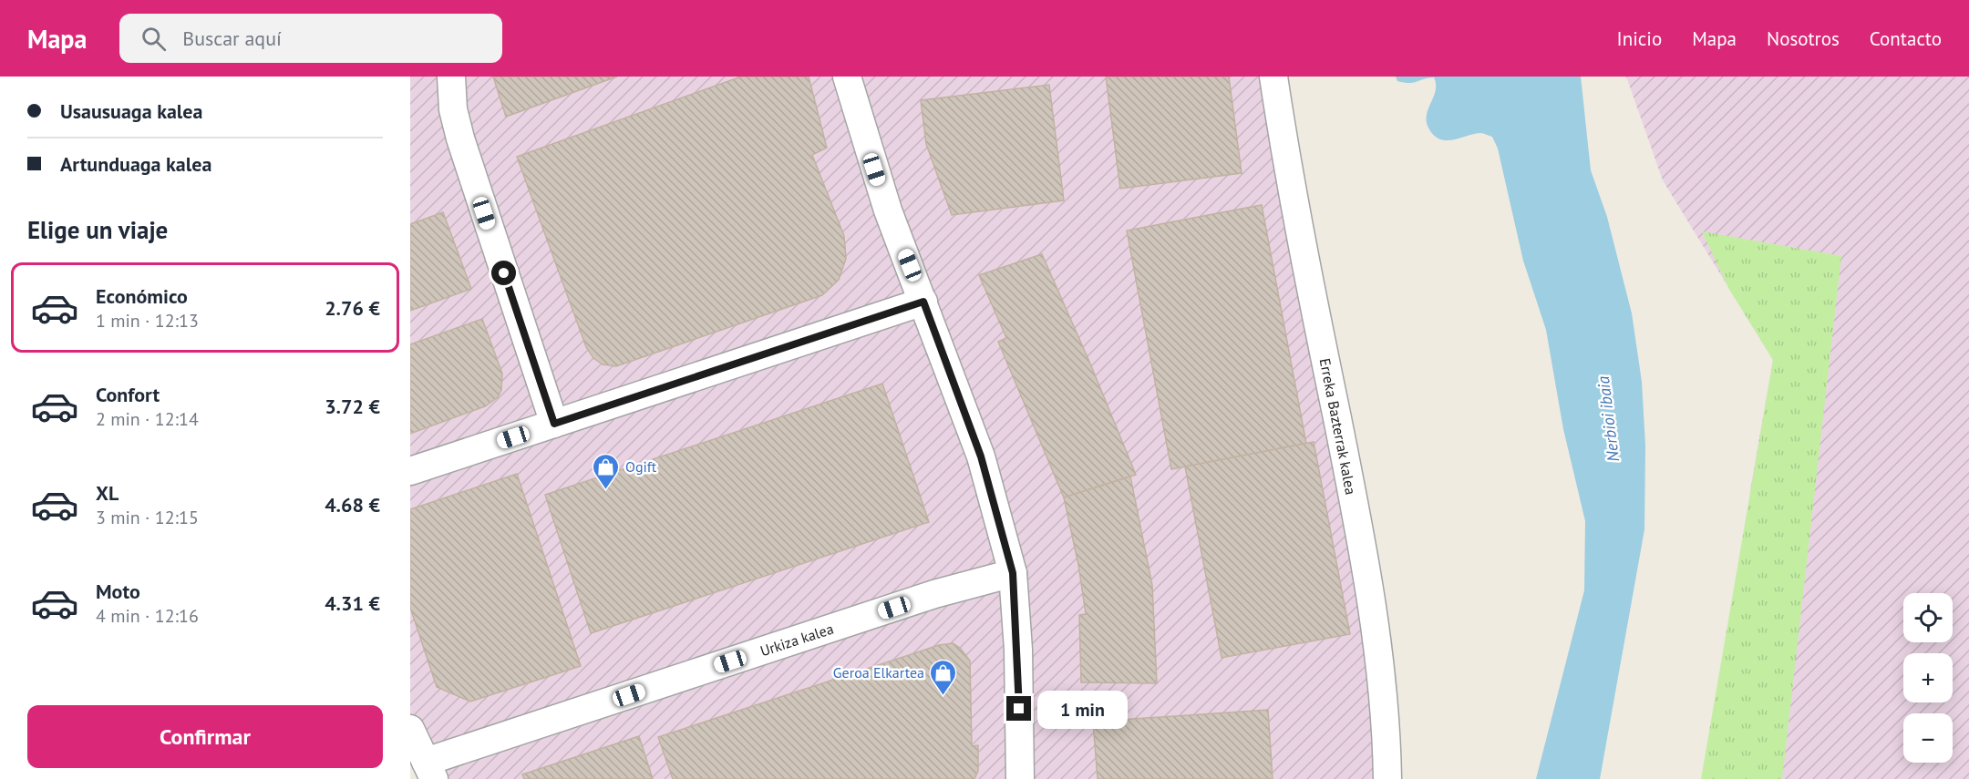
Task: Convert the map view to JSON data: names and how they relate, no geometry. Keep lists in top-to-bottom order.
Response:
{
  "streets": {
    "street": ["Erreka Bazterrak kalea", "Urkiza kalea"]
  },
  "water": ["Nerbioi ibaia"],
  "places": {
    "shop": ["Ogift", "Geroa Elkartea"]
  },
  "page": {
    "header": "Mapa",
    "search": "Buscar aquí",
    "nav": [
      "Inicio",
      "Mapa",
      "Nosotros",
      "Contacto"
    ],
    "banner": ["Usausuaga kalea", "Artunduaga kalea"],
    "heading": "Elige un viaje",
    "list": [
      {
        "name": "Económico",
        "note": "1 min · 12:13",
        "value": "2.76 €"
      },
      {
        "name": "Confort",
        "note": "2 min · 12:14",
        "value": "3.72 €"
      },
      {
        "name": "XL",
        "note": "3 min · 12:15",
        "value": "4.68 €"
      },
      {
        "name": "Moto",
        "note": "4 min · 12:16",
        "value": "4.31 €"
      }
    ],
    "map_buttons": ["+", "−"],
    "bubble": "1 min",
    "buttons": "Confirmar"
  }
}
